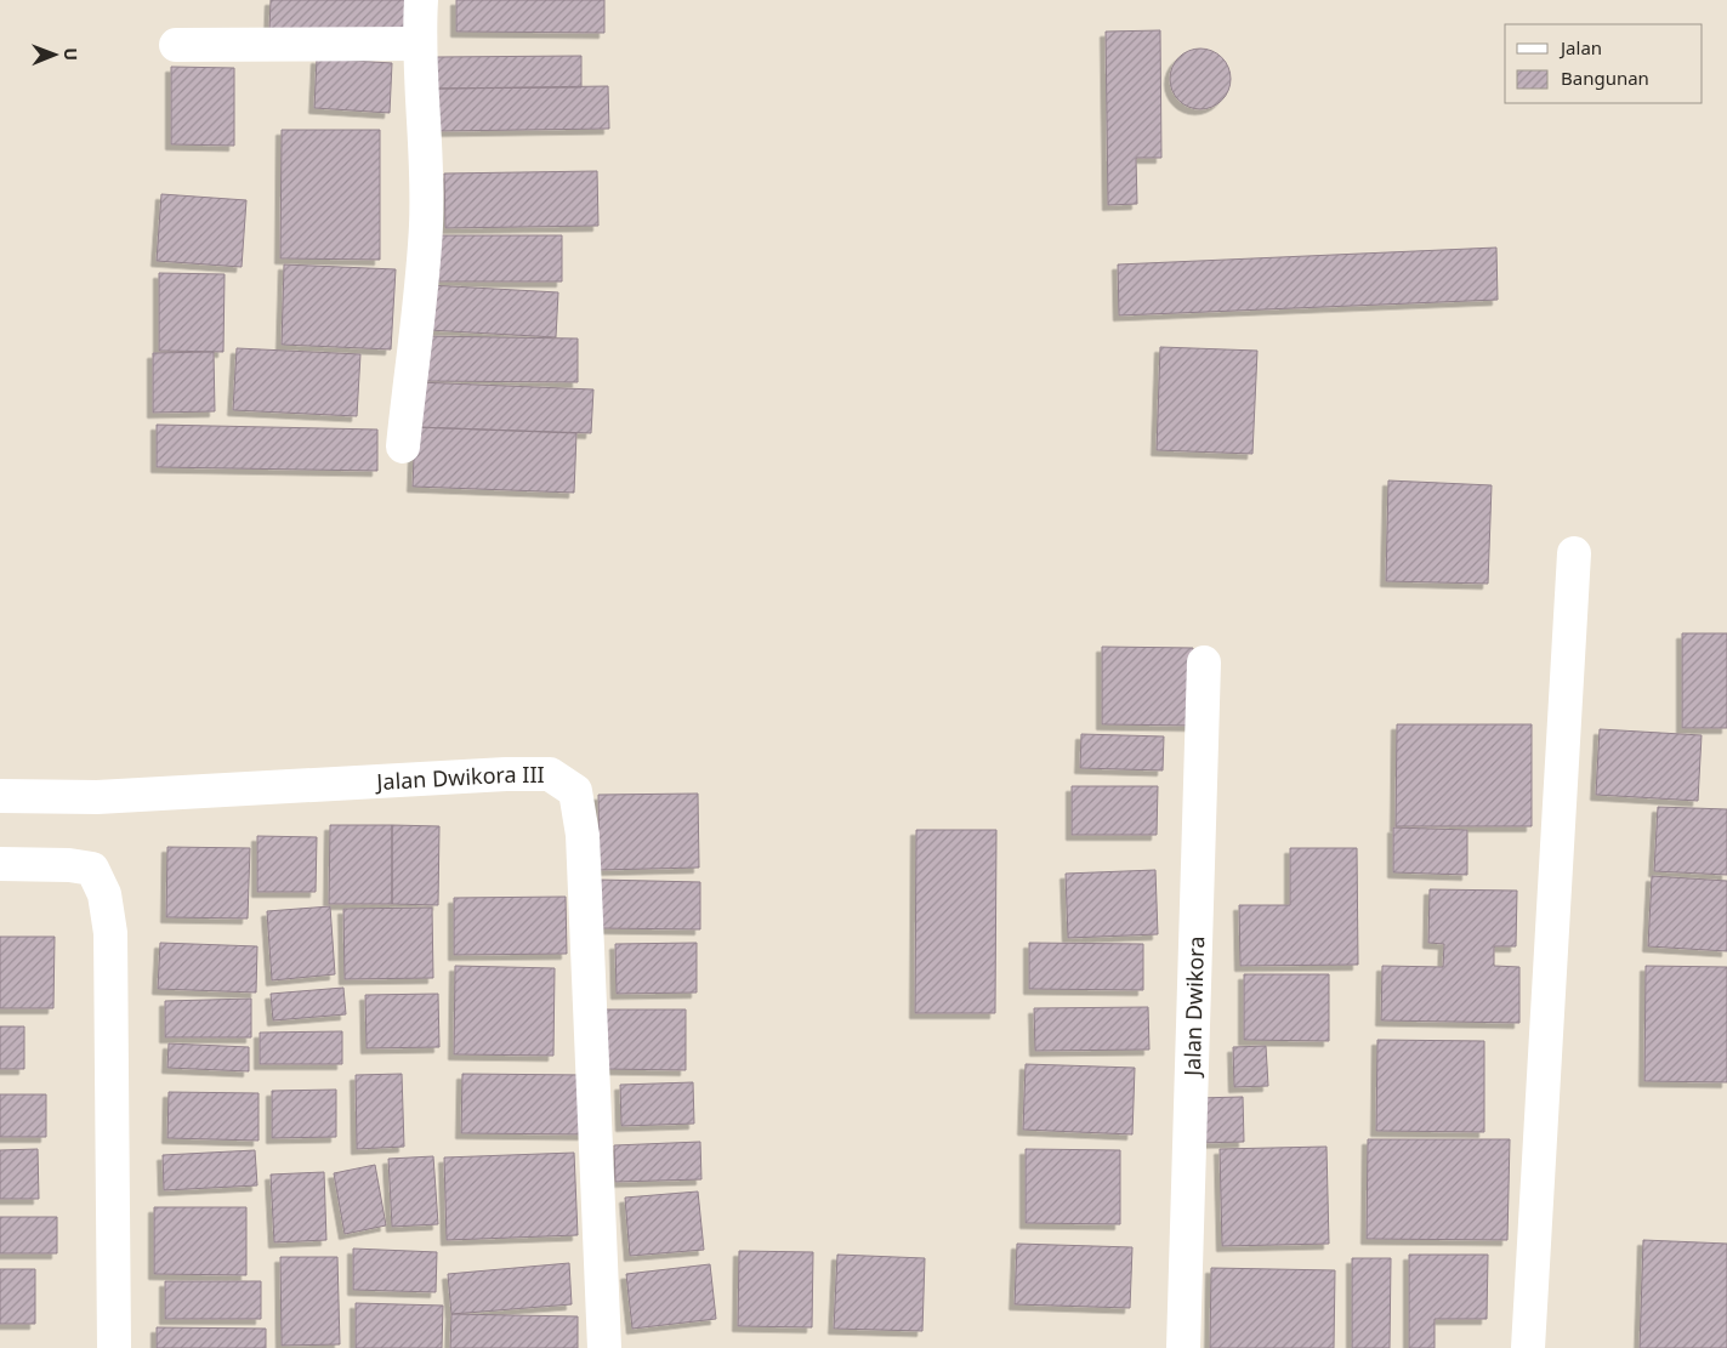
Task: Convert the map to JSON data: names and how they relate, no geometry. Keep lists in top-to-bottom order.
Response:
{
  "streets": {
    "street": ["Jalan Dwikora III", "Jalan Dwikora"]
  },
  "legend": ["Jalan", "Bangunan"],
  "north": "right"
}
